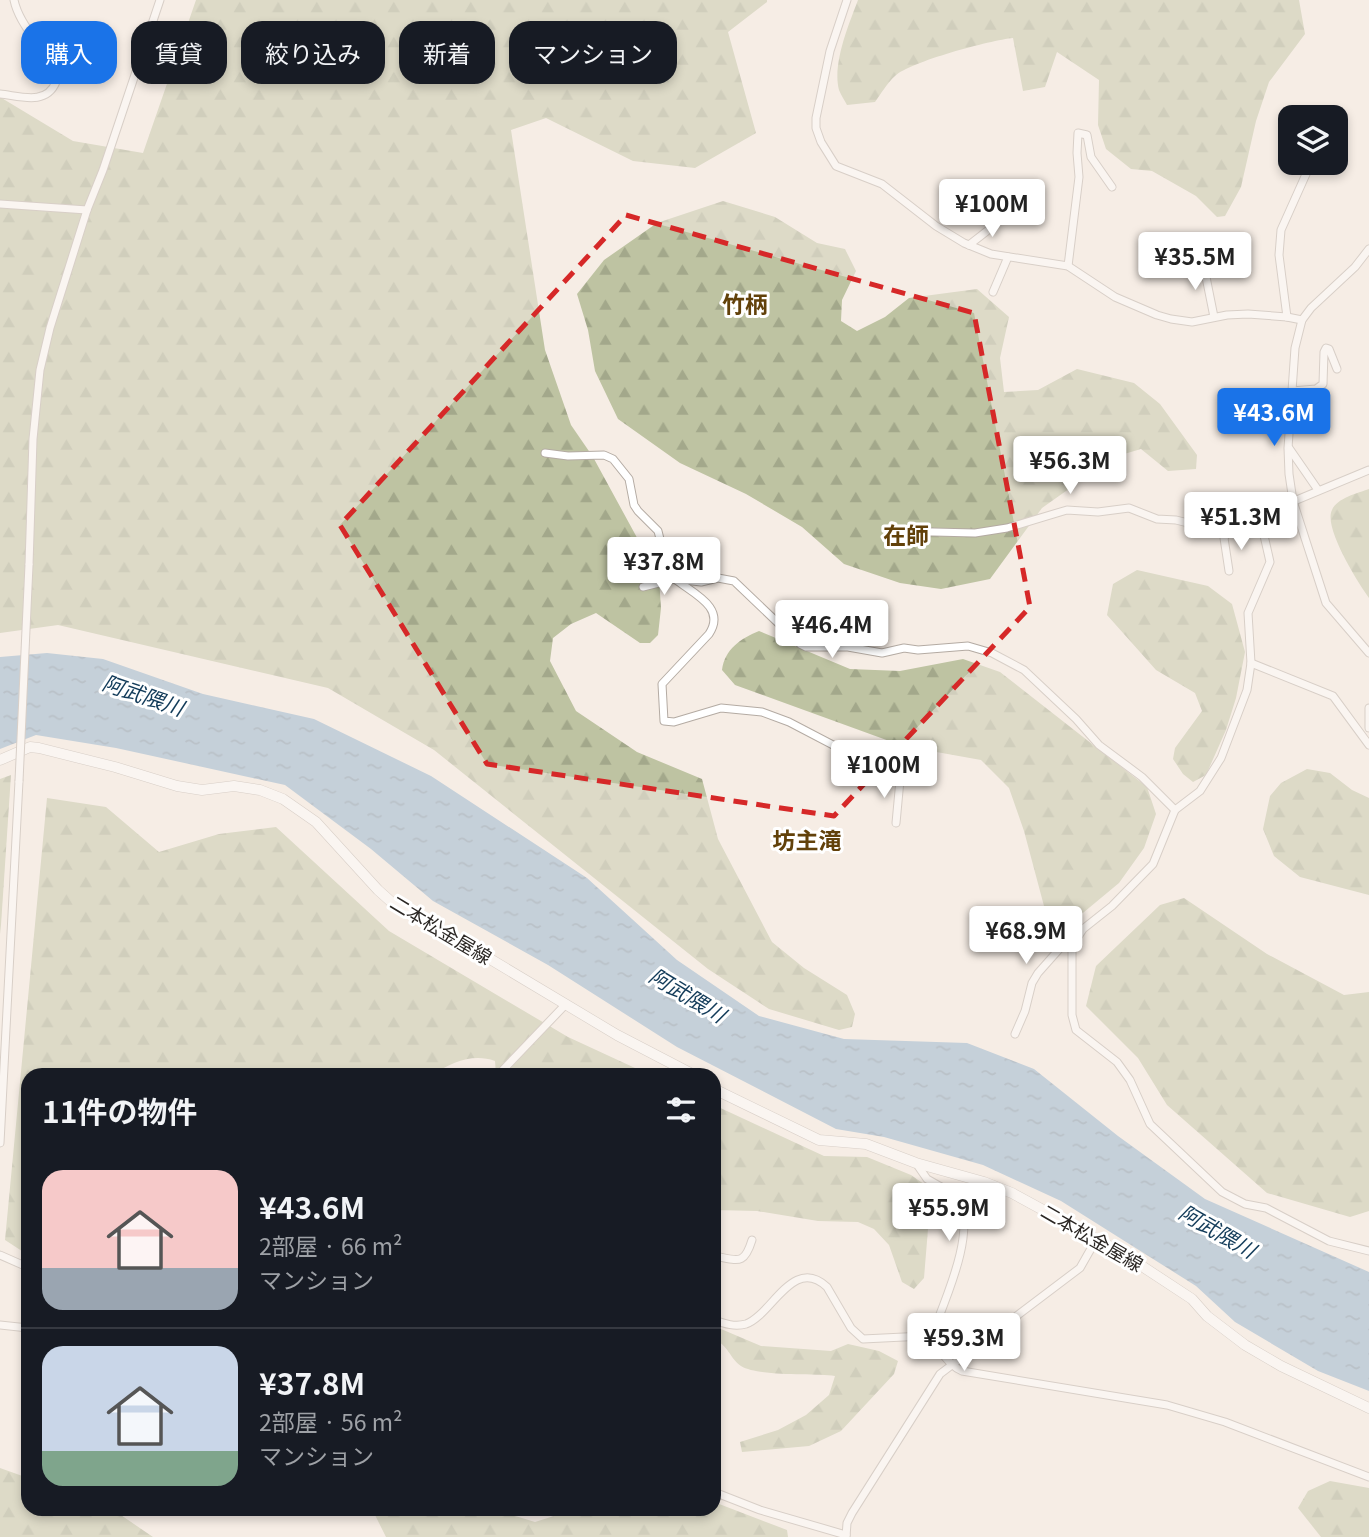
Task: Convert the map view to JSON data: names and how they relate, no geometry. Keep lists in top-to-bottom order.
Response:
{
  "streets": {
    "main road": ["二本松金屋線"]
  },
  "districts": ["竹柄", "在師", "坊主滝"],
  "water": ["阿武隈川"],
  "page": {
    "chip": [
      "購入",
      "賃貸",
      "絞り込み",
      "新着",
      "マンション"
    ],
    "price": [
      "¥100M",
      "¥35.5M",
      "¥43.6M",
      "¥56.3M",
      "¥51.3M",
      "¥37.8M",
      "¥46.4M",
      "¥100M",
      "¥68.9M",
      "¥55.9M",
      "¥59.3M"
    ],
    "heading": "11件の物件",
    "list": [
      {
        "name": "¥43.6M",
        "note": "2部屋 · 66 m² · マンション"
      },
      {
        "name": "¥37.8M",
        "note": "2部屋 · 56 m² · マンション"
      }
    ]
  }
}
